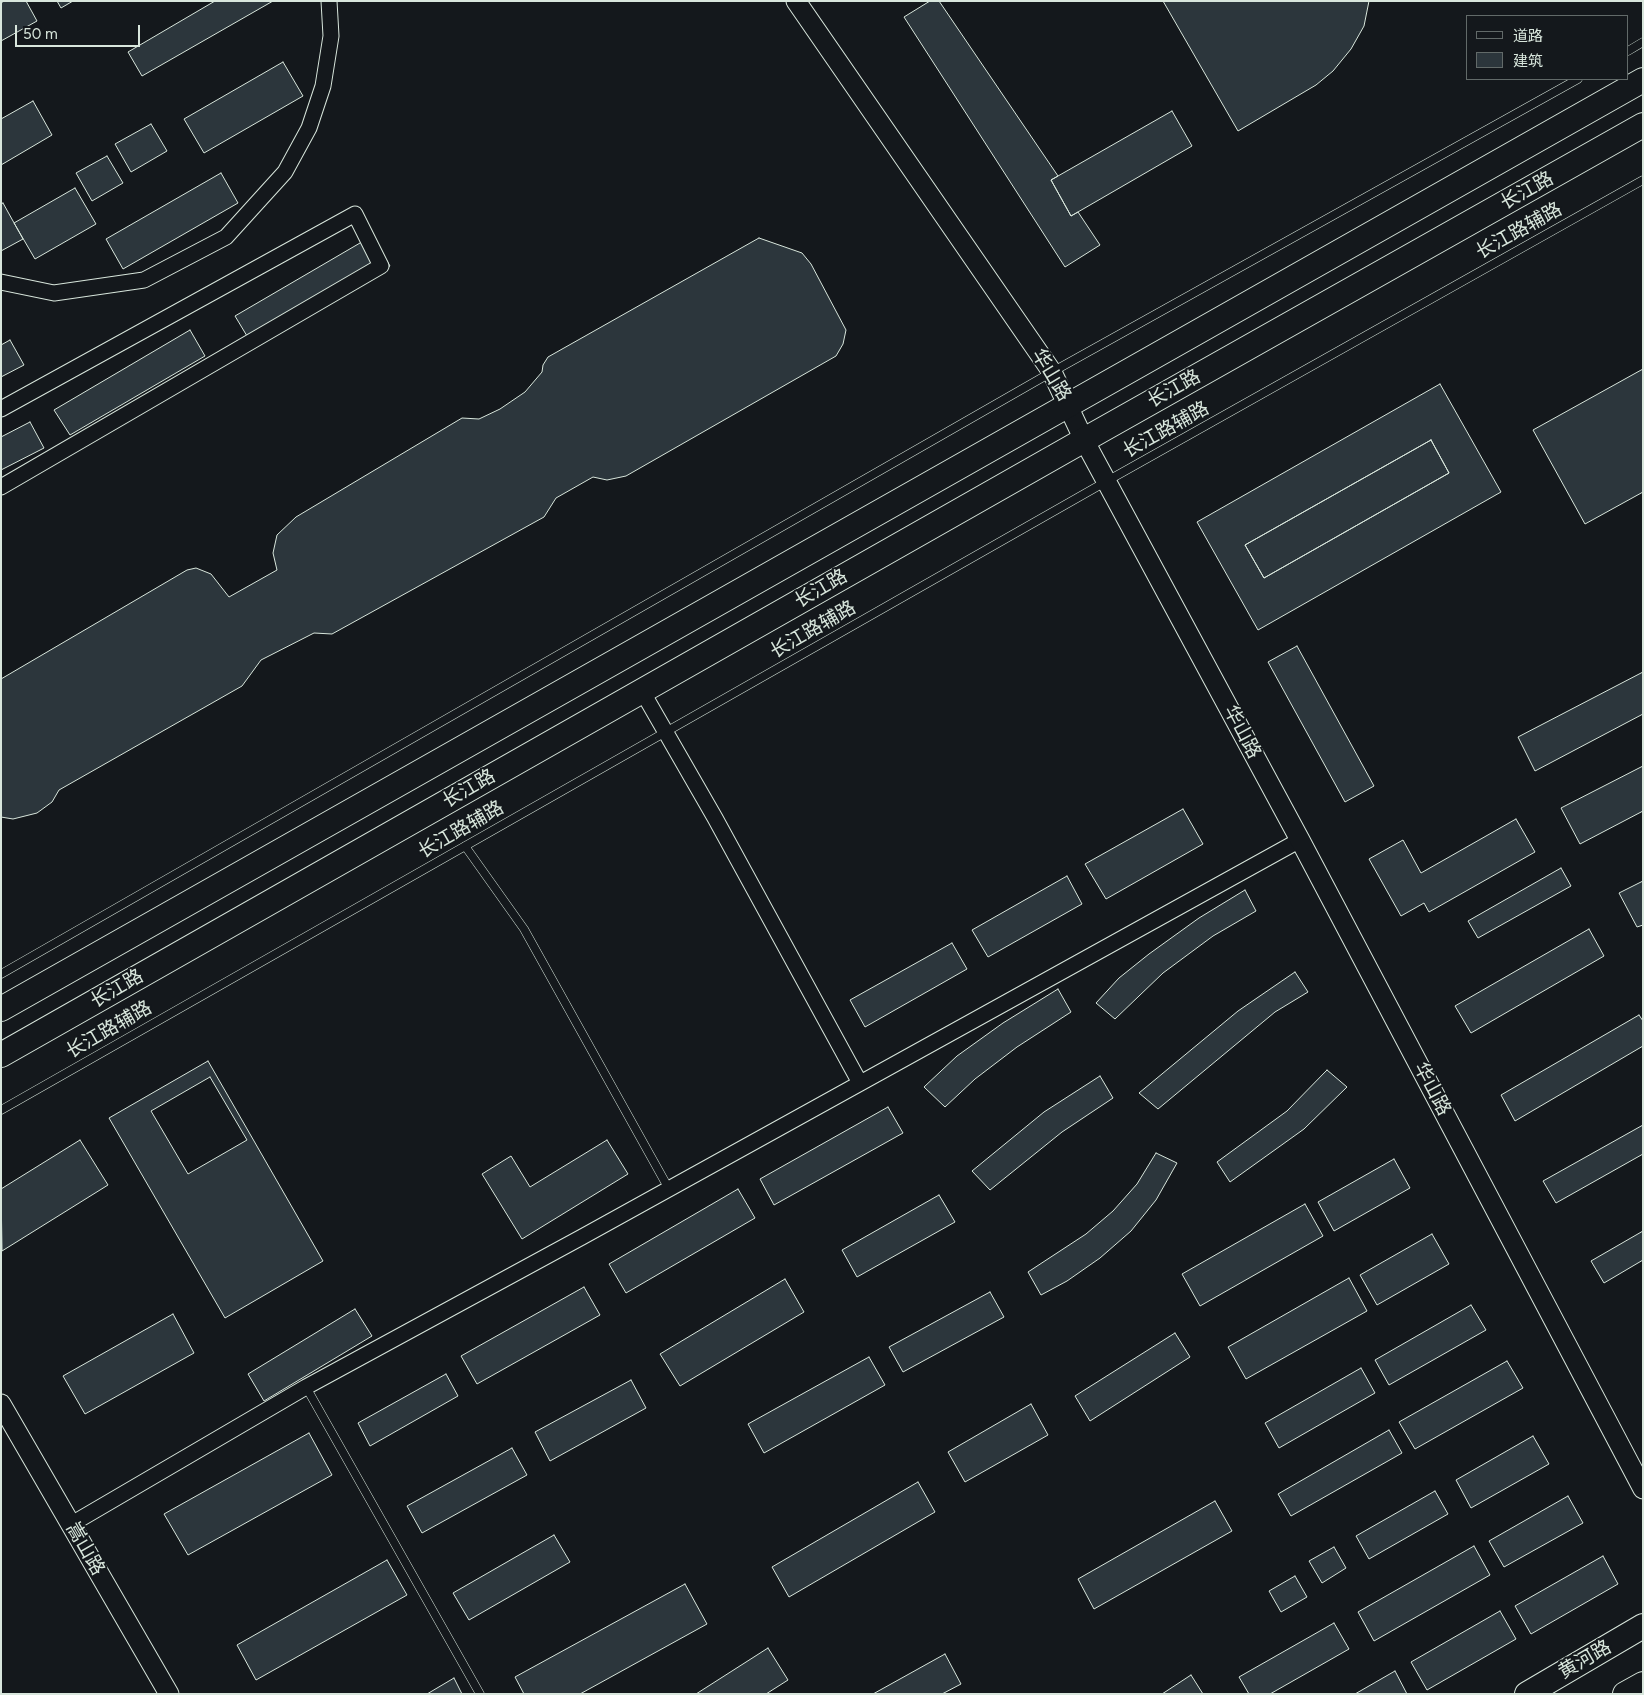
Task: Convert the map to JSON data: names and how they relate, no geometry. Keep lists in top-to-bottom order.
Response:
{
  "streets": {
    "main road": ["长江路", "黄河路"],
    "street": ["华山路", "嵩山路"],
    "lane": ["长江路辅路"]
  },
  "crossings": [
    ["长江路", "华山路"],
    ["长江路辅路", "华山路"]
  ],
  "legend": ["道路", "建筑"],
  "scale_bar": "50 m"
}
